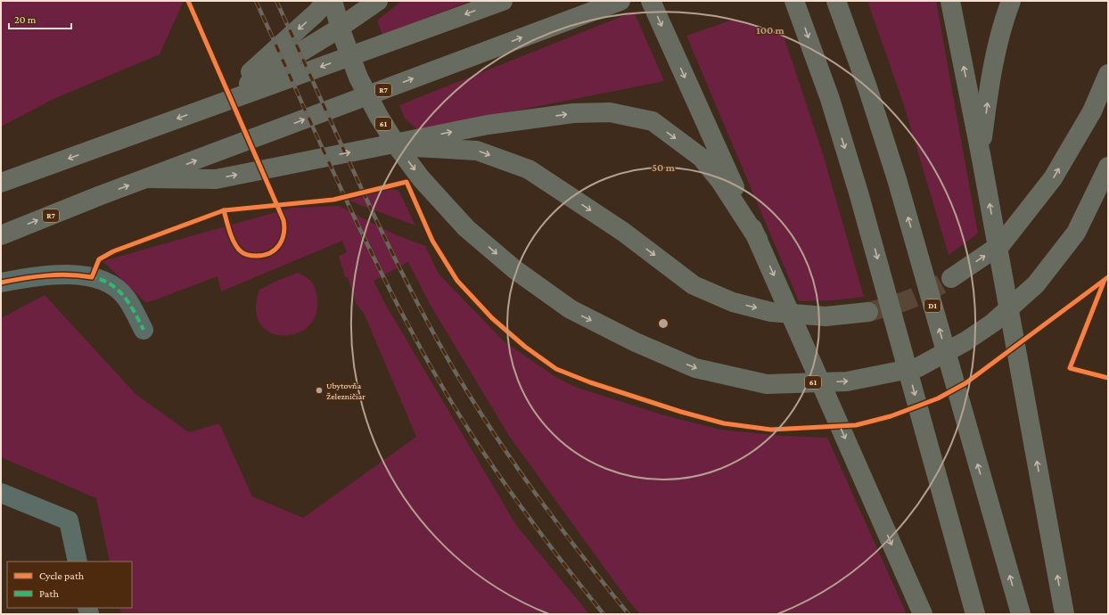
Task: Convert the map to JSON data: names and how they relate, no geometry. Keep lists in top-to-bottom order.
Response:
{
  "streets": {
    "highway": ["R7", "61", "D1"]
  },
  "places": ["Ubytovňa Železničiar"],
  "legend": ["Cycle path", "Path"],
  "scale_bar": "20 m",
  "rings": ["100 m", "50 m"]
}
